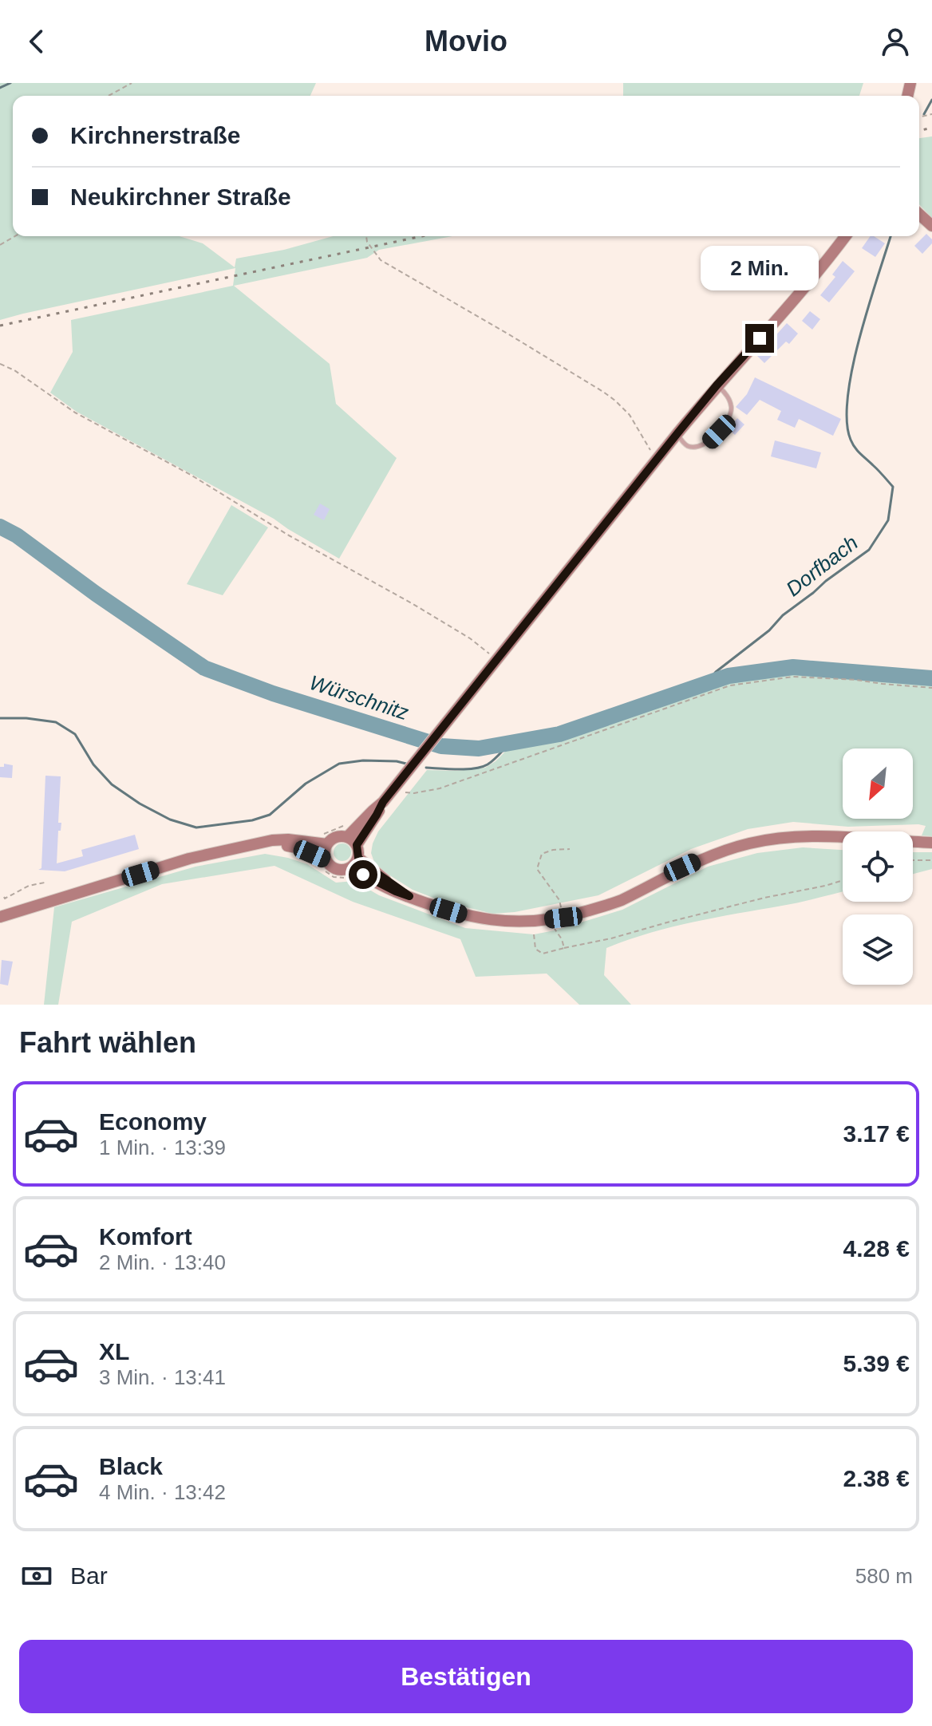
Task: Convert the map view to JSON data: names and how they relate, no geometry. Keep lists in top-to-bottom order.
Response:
{
  "water": ["Dorfbach", "Würschnitz"],
  "north": "bottom left",
  "page": {
    "header": "Movio",
    "banner": ["Kirchnerstraße", "Neukirchner Straße"],
    "bubble": "2 Min.",
    "heading": "Fahrt wählen",
    "list": [
      {
        "name": "Economy",
        "note": "1 Min. · 13:39",
        "value": "3.17 €"
      },
      {
        "name": "Komfort",
        "note": "2 Min. · 13:40",
        "value": "4.28 €"
      },
      {
        "name": "XL",
        "note": "3 Min. · 13:41",
        "value": "5.39 €"
      },
      {
        "name": "Black",
        "note": "4 Min. · 13:42",
        "value": "2.38 €"
      }
    ],
    "pay": ["Bar", "580 m"],
    "buttons": "Bestätigen"
  }
}
